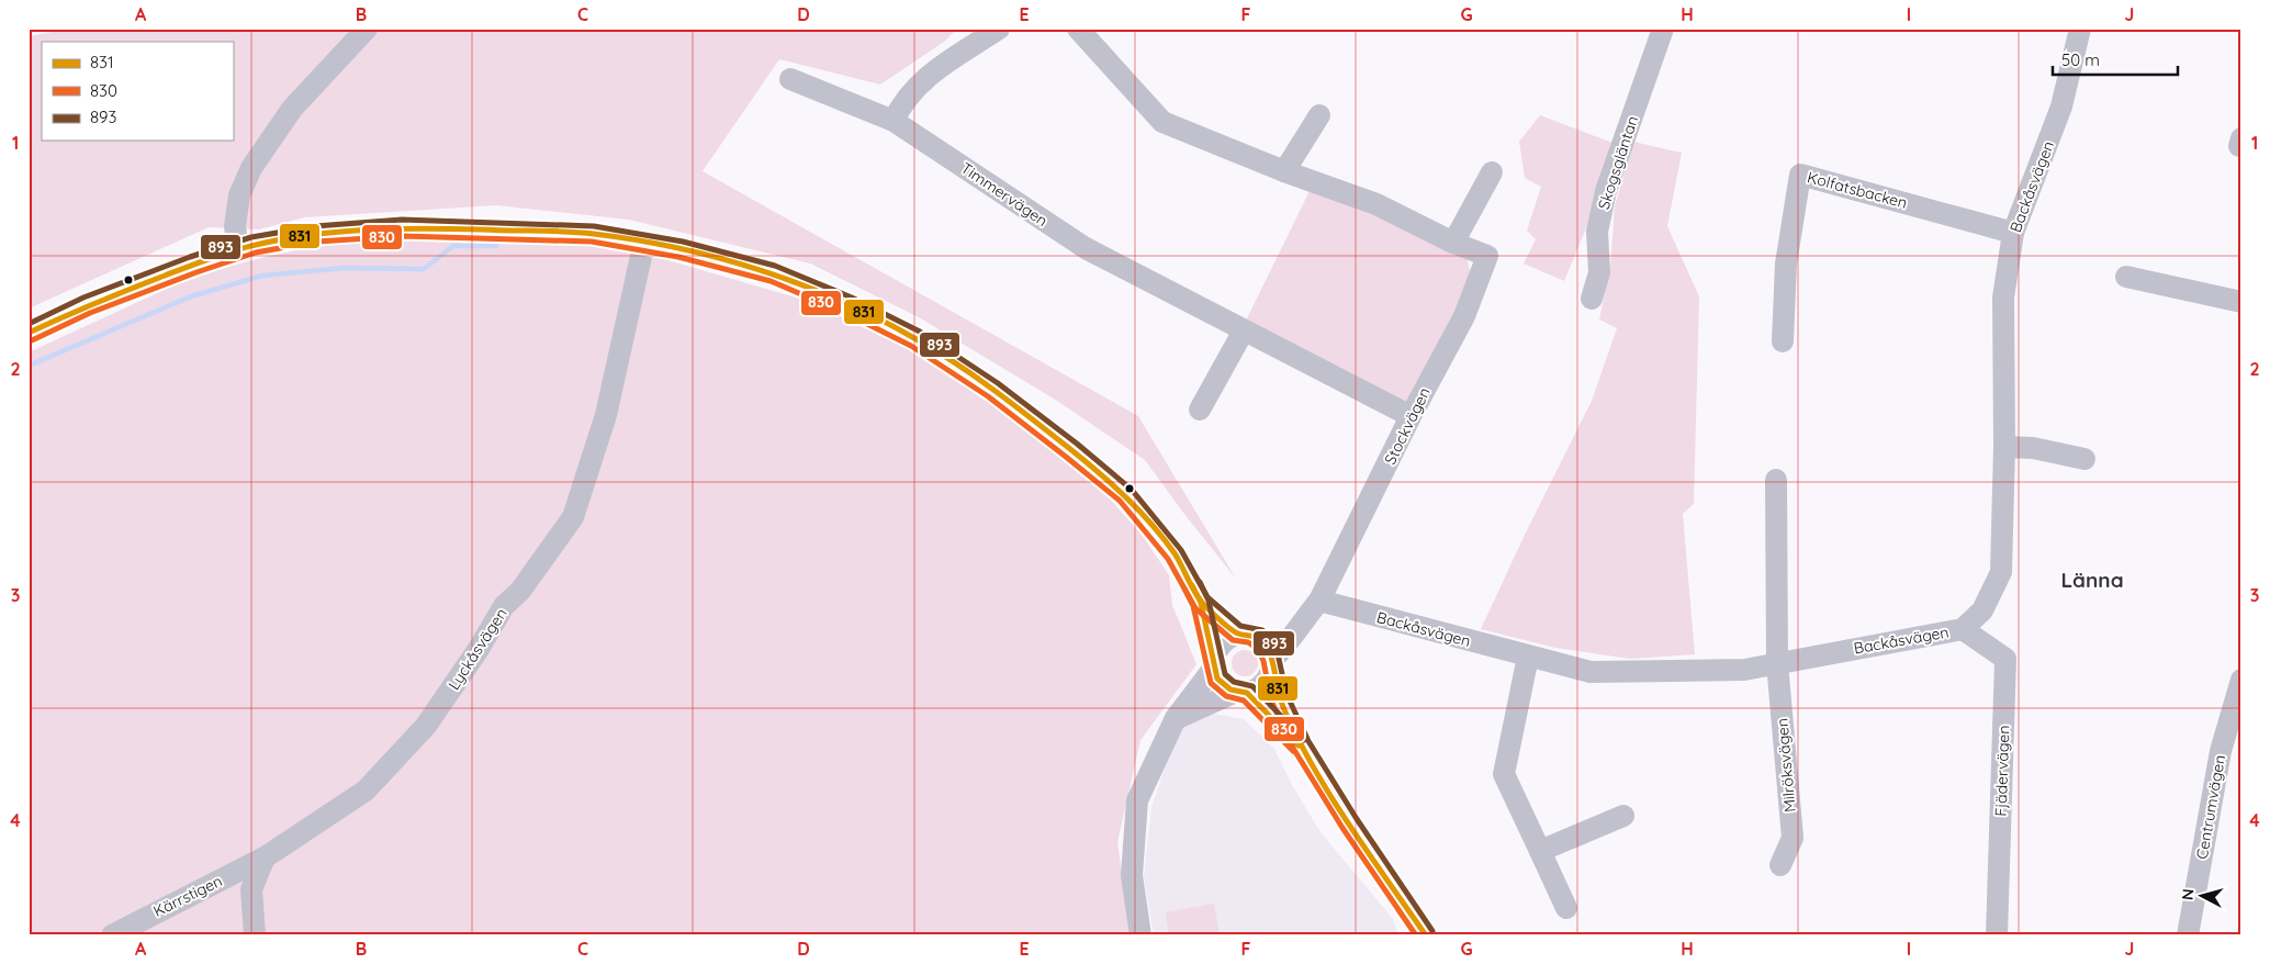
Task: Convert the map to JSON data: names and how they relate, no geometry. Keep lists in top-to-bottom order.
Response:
{
  "streets": {
    "street": [
      "Skogsgläntan",
      "Backåsvägen",
      "Kolfatsbacken",
      "Timmervägen",
      "Stockvägen",
      "Lyckåsvägen",
      "Milröksvägen",
      "Fjädervägen",
      "Centrumvägen",
      "Kärrstigen"
    ]
  },
  "crossings": [
    ["Backåsvägen", "Kolfatsbacken"],
    ["Backåsvägen", "Stockvägen"],
    ["Backåsvägen", "Milröksvägen"],
    ["Backåsvägen", "Fjädervägen"],
    ["Timmervägen", "Stockvägen"],
    ["Lyckåsvägen", "Kärrstigen"]
  ],
  "districts": ["Länna"],
  "lines": ["transit line 893", "transit line 831", "transit line 830"],
  "legend": ["831", "830", "893"],
  "scale_bar": "50 m",
  "north": "left",
  "grid": {
    "columns": [
      "A",
      "B",
      "C",
      "D",
      "E",
      "F",
      "G",
      "H",
      "I",
      "J"
    ],
    "rows": [
      "1",
      "2",
      "3",
      "4"
    ]
  }
}
